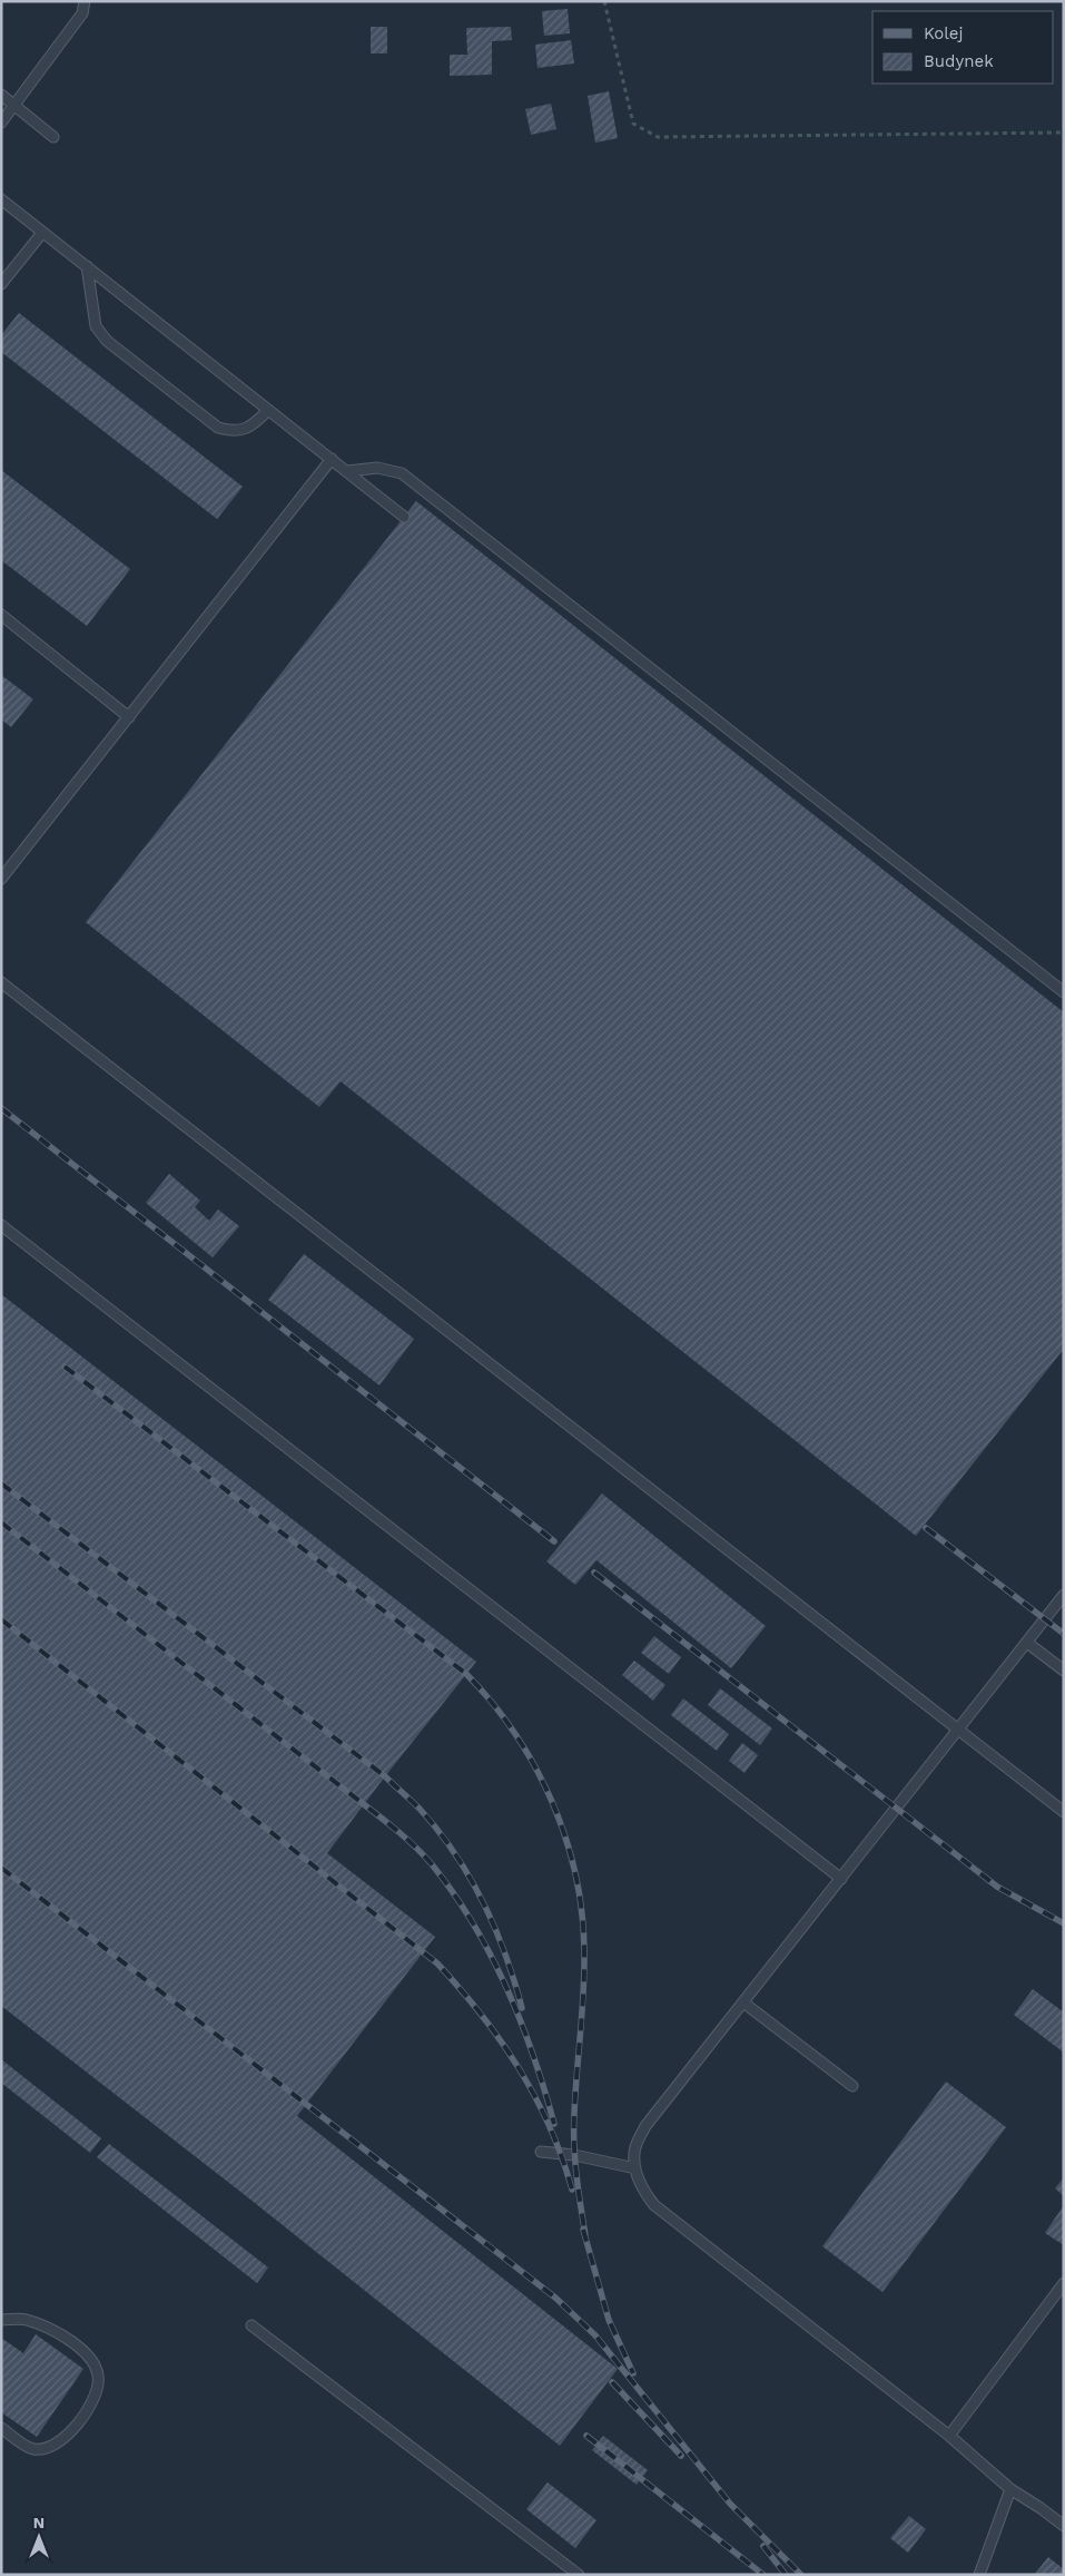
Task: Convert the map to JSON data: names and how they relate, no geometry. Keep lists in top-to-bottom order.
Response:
{
  "legend": ["Kolej", "Budynek"],
  "north": "top"
}
